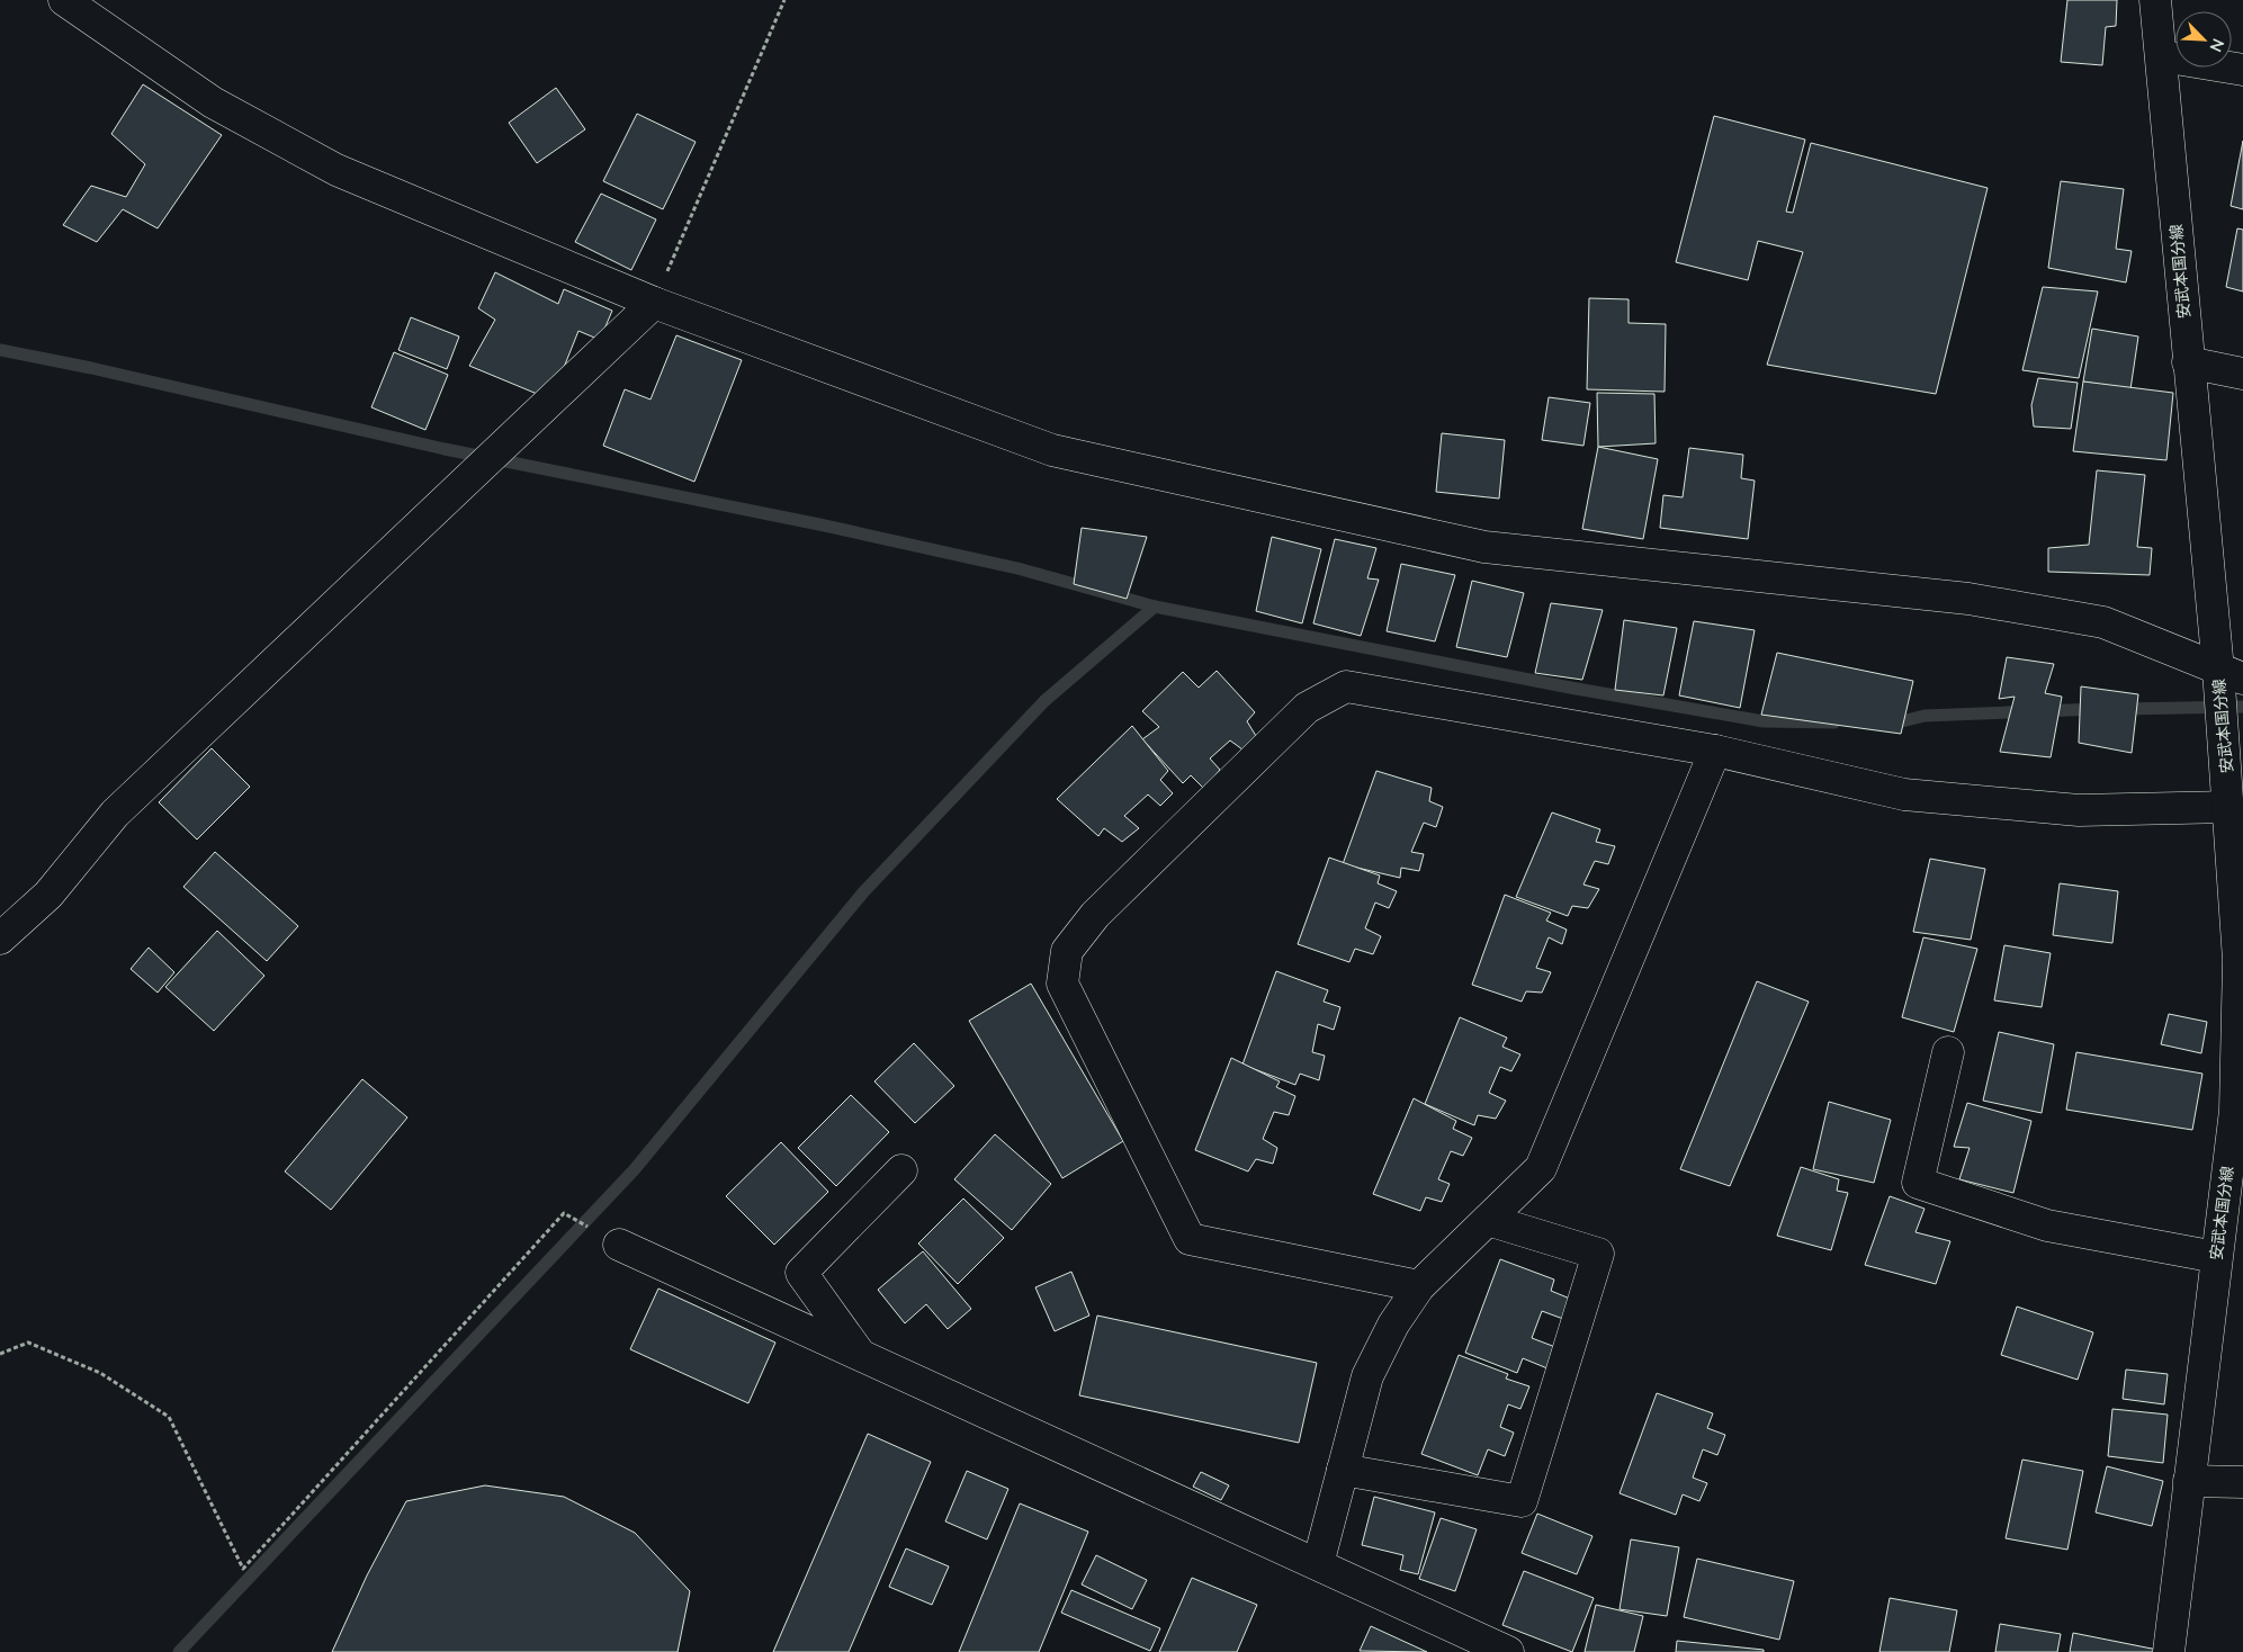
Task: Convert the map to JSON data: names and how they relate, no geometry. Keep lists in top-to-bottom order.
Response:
{
  "streets": {
    "street": ["安武本国分線"]
  },
  "north": "bottom right"
}
